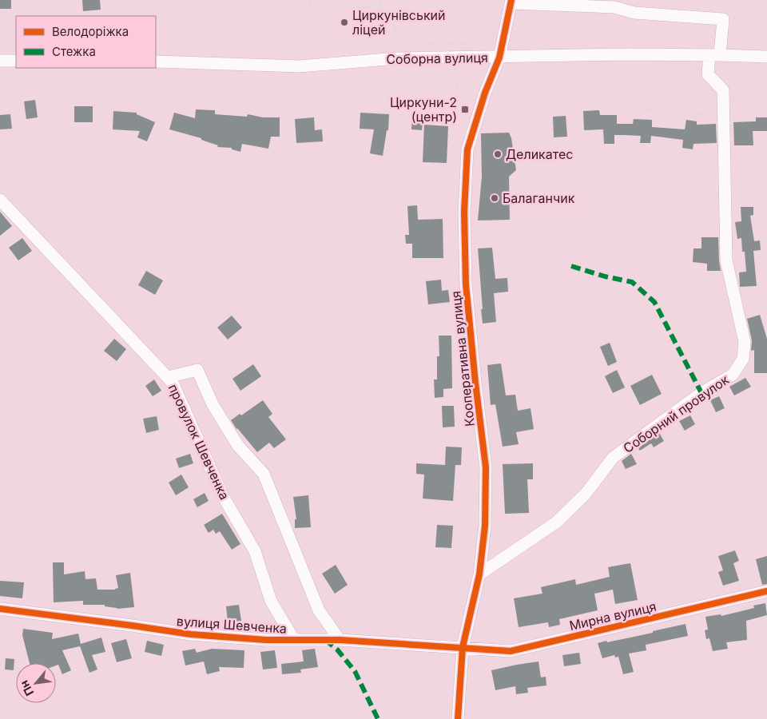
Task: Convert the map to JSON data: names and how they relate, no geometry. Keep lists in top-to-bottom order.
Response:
{
  "streets": {
    "street": [
      "Соборна вулиця",
      "Кооперативна вулиця",
      "Соборний провулок",
      "провулок Шевченка",
      "Мирна вулиця",
      "вулиця Шевченка"
    ]
  },
  "crossings": [
    ["Соборна вулиця", "Кооперативна вулиця"],
    ["Соборна вулиця", "Соборний провулок"],
    ["Кооперативна вулиця", "Соборний провулок"],
    ["Кооперативна вулиця", "Мирна вулиця"],
    ["Кооперативна вулиця", "вулиця Шевченка"],
    ["провулок Шевченка", "вулиця Шевченка"],
    ["Мирна вулиця", "вулиця Шевченка"]
  ],
  "places": {
    "other": ["Циркунівський ліцей", "Деликатес", "Балаганчик"],
    "transit": ["Циркуни-2 (центр)"]
  },
  "legend": ["Велодоріжка", "Стежка"],
  "north": "bottom left"
}
